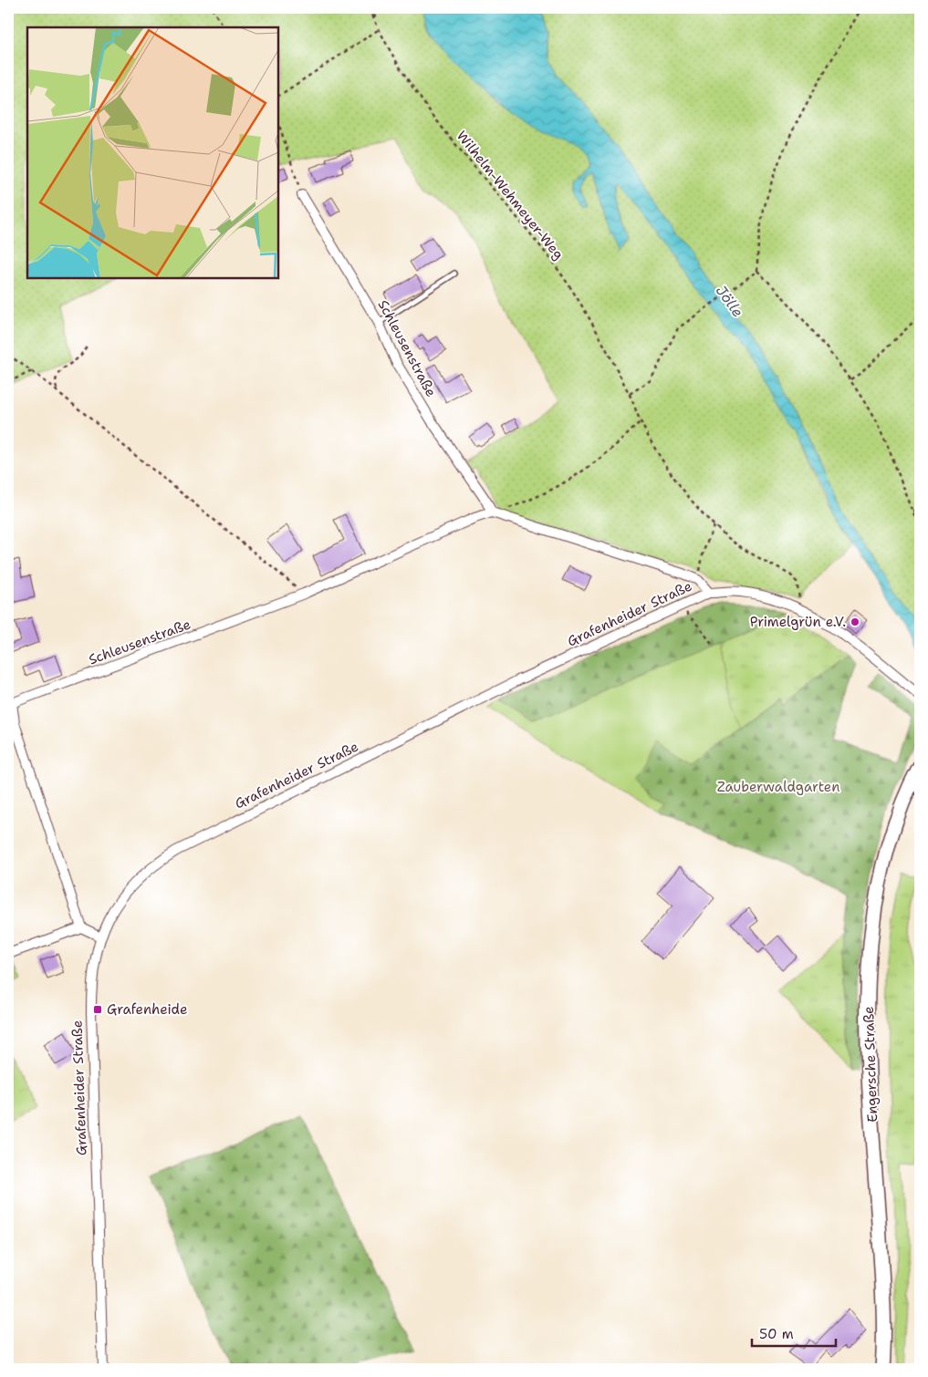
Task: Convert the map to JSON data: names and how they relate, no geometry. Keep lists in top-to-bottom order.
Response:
{
  "streets": {
    "main road": ["Engersche Straße"],
    "street": ["Schleusenstraße", "Grafenheider Straße"],
    "path": ["Wilhelm-Wehmeyer-Weg"]
  },
  "crossings": [
    ["Wilhelm-Wehmeyer-Weg", "Grafenheider Straße"]
  ],
  "water": ["Jölle"],
  "parks": ["Zauberwaldgarten"],
  "places": {
    "other": ["Primelgrün e.V."],
    "transit": ["Grafenheide"]
  },
  "scale_bar": "50 m"
}
